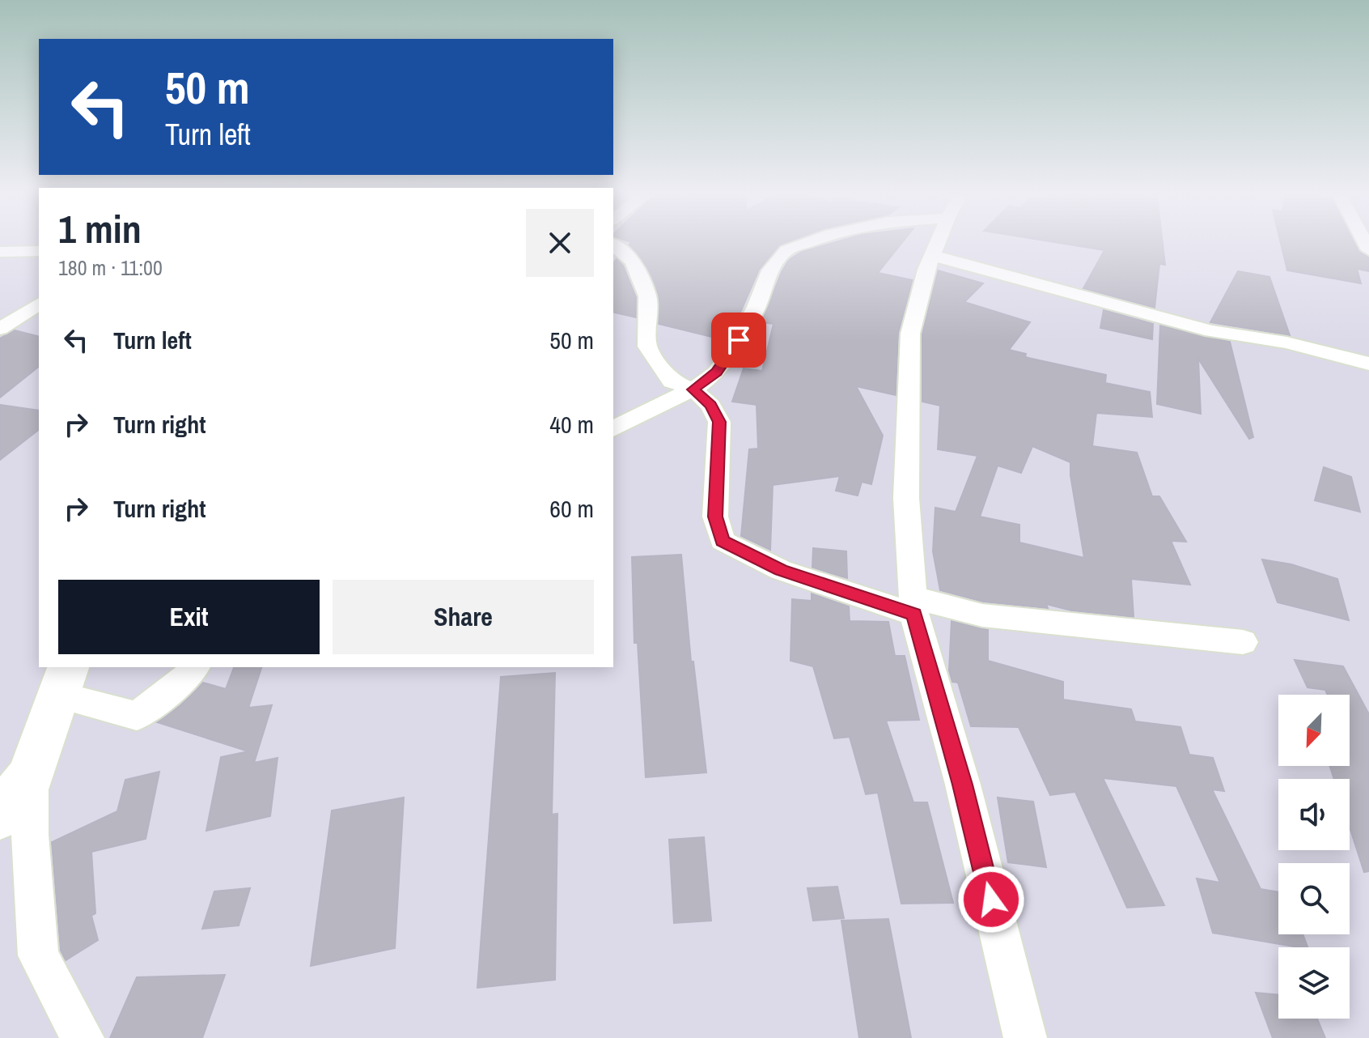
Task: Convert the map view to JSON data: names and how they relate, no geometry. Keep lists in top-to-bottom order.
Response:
{
  "north": "bottom left",
  "page": {
    "turn": ["50 m", "Turn left"],
    "heading": ["1 min", "180 m · 11:00"],
    "list": [
      {
        "name": "Turn left",
        "value": "50 m"
      },
      {
        "name": "Turn right",
        "value": "40 m"
      },
      {
        "name": "Turn right",
        "value": "60 m"
      }
    ],
    "buttons": ["Exit", "Share"]
  }
}
